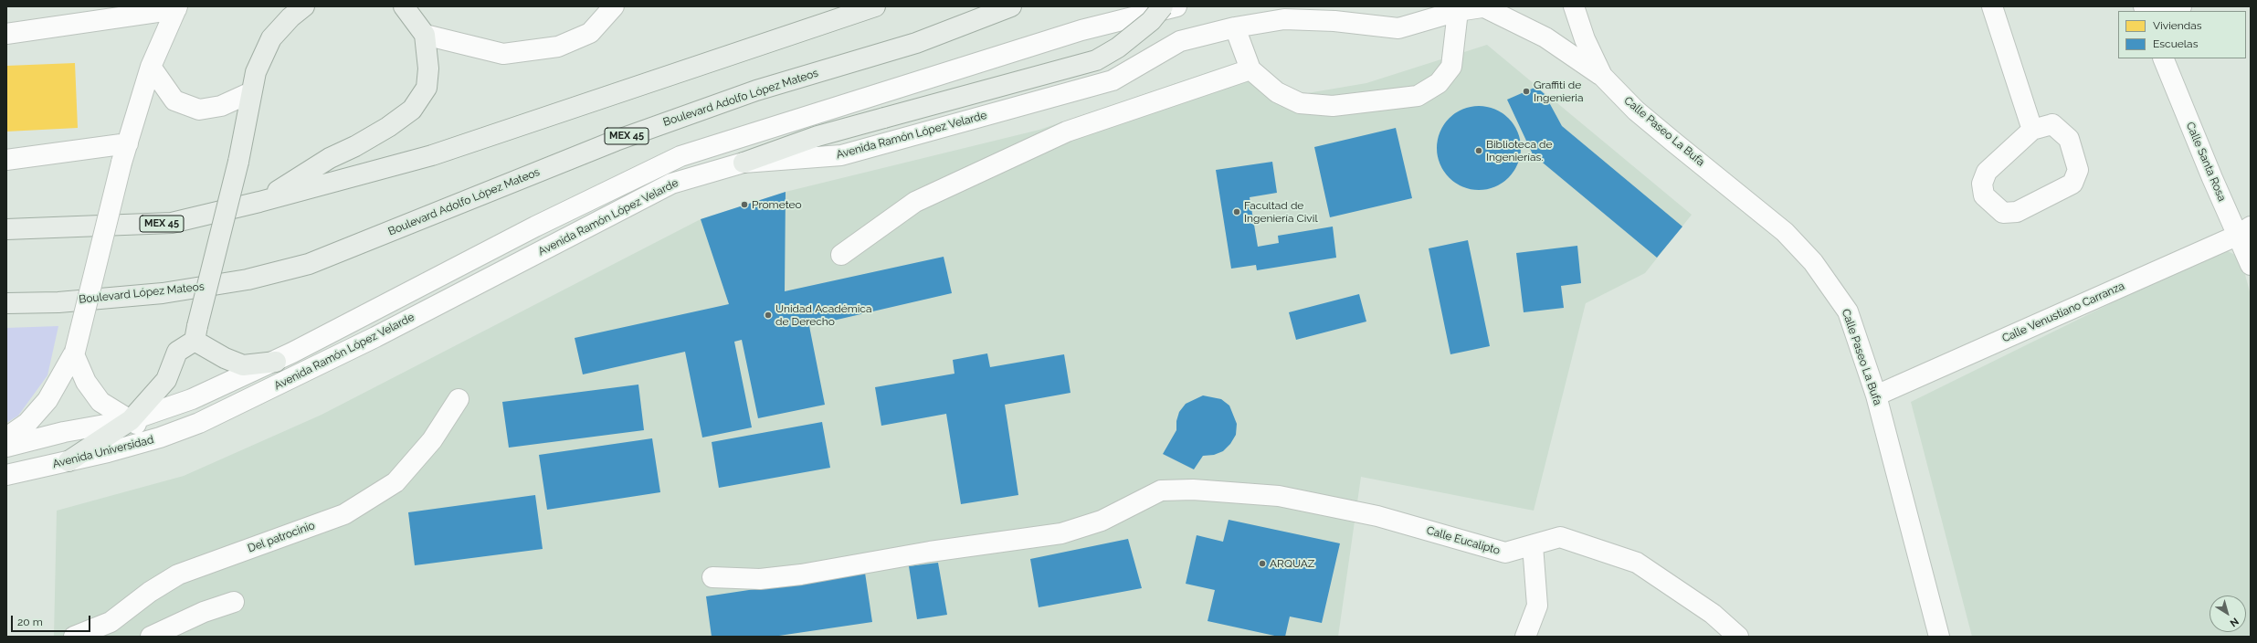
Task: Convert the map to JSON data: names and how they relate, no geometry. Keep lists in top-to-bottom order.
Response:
{
  "streets": {
    "main road": ["Boulevard Adolfo López Mateos", "MEX 45", "Boulevard López Mateos"],
    "street": [
      "Calle Paseo La Bufa",
      "Avenida Ramón López Velarde",
      "Calle Santa Rosa",
      "Calle Venustiano Carranza",
      "Avenida Universidad",
      "Del patrocinio",
      "Calle Eucalipto"
    ]
  },
  "crossings": [
    ["Boulevard Adolfo López Mateos", "Boulevard López Mateos"],
    ["Calle Paseo La Bufa", "Calle Venustiano Carranza"],
    ["Avenida Ramón López Velarde", "Avenida Universidad"],
    ["Calle Santa Rosa", "Calle Venustiano Carranza"]
  ],
  "places": [
    "Graffiti de Ingenieria",
    "Biblioteca de Ingenierías.",
    "Prometeo",
    "Facultad de Ingeniería Civil",
    "Unidad Académica de Derecho",
    "ARQUAZ"
  ],
  "legend": ["Viviendas", "Escuelas"],
  "scale_bar": "20 m",
  "north": "bottom right"
}
